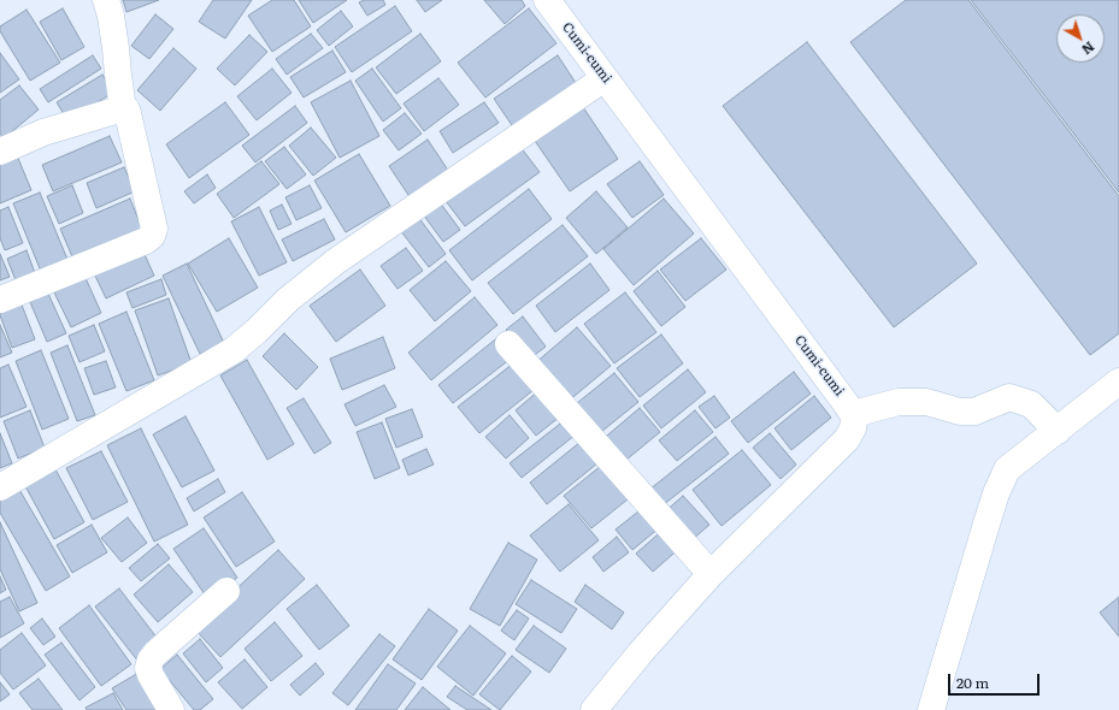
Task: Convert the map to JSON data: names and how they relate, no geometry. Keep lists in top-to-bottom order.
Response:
{
  "streets": {
    "street": ["Cumi-cumi"]
  },
  "scale_bar": "20 m",
  "north": "bottom right"
}
